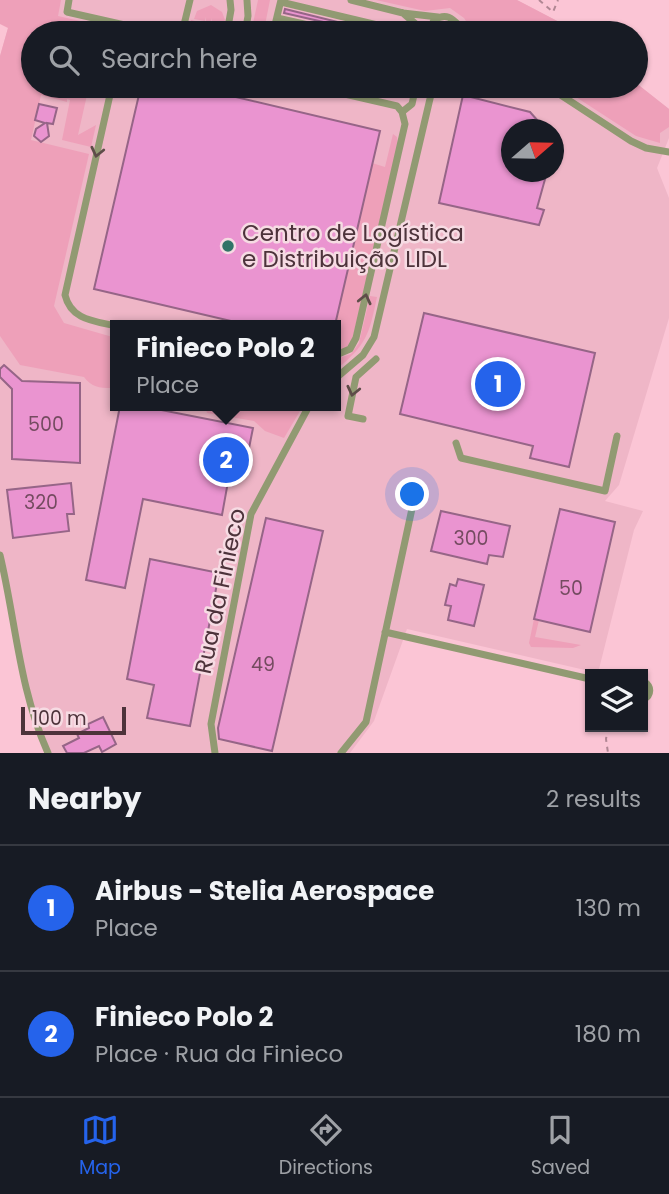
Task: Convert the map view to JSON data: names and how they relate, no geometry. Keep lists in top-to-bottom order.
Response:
{
  "streets": {
    "street": ["Rua da Finieco"]
  },
  "places": ["Centro de Logística e Distribuição LIDL"],
  "house_numbers": [
    "500",
    "320",
    "300",
    "50",
    "49"
  ],
  "scale_bar": "100 m",
  "north": "right",
  "page": {
    "search": "Search here",
    "popup": ["Finieco Polo 2", "Place"],
    "pins": ["1", "2"],
    "scale": "100 m",
    "heading": ["Nearby", "2 results"],
    "list": [
      {
        "mark": "1",
        "name": "Airbus - Stelia Aerospace",
        "note": "Place",
        "value": "130 m"
      },
      {
        "mark": "2",
        "name": "Finieco Polo 2",
        "note": "Place · Rua da Finieco",
        "value": "180 m"
      }
    ],
    "nav": ["Map", "Directions", "Saved"]
  }
}
